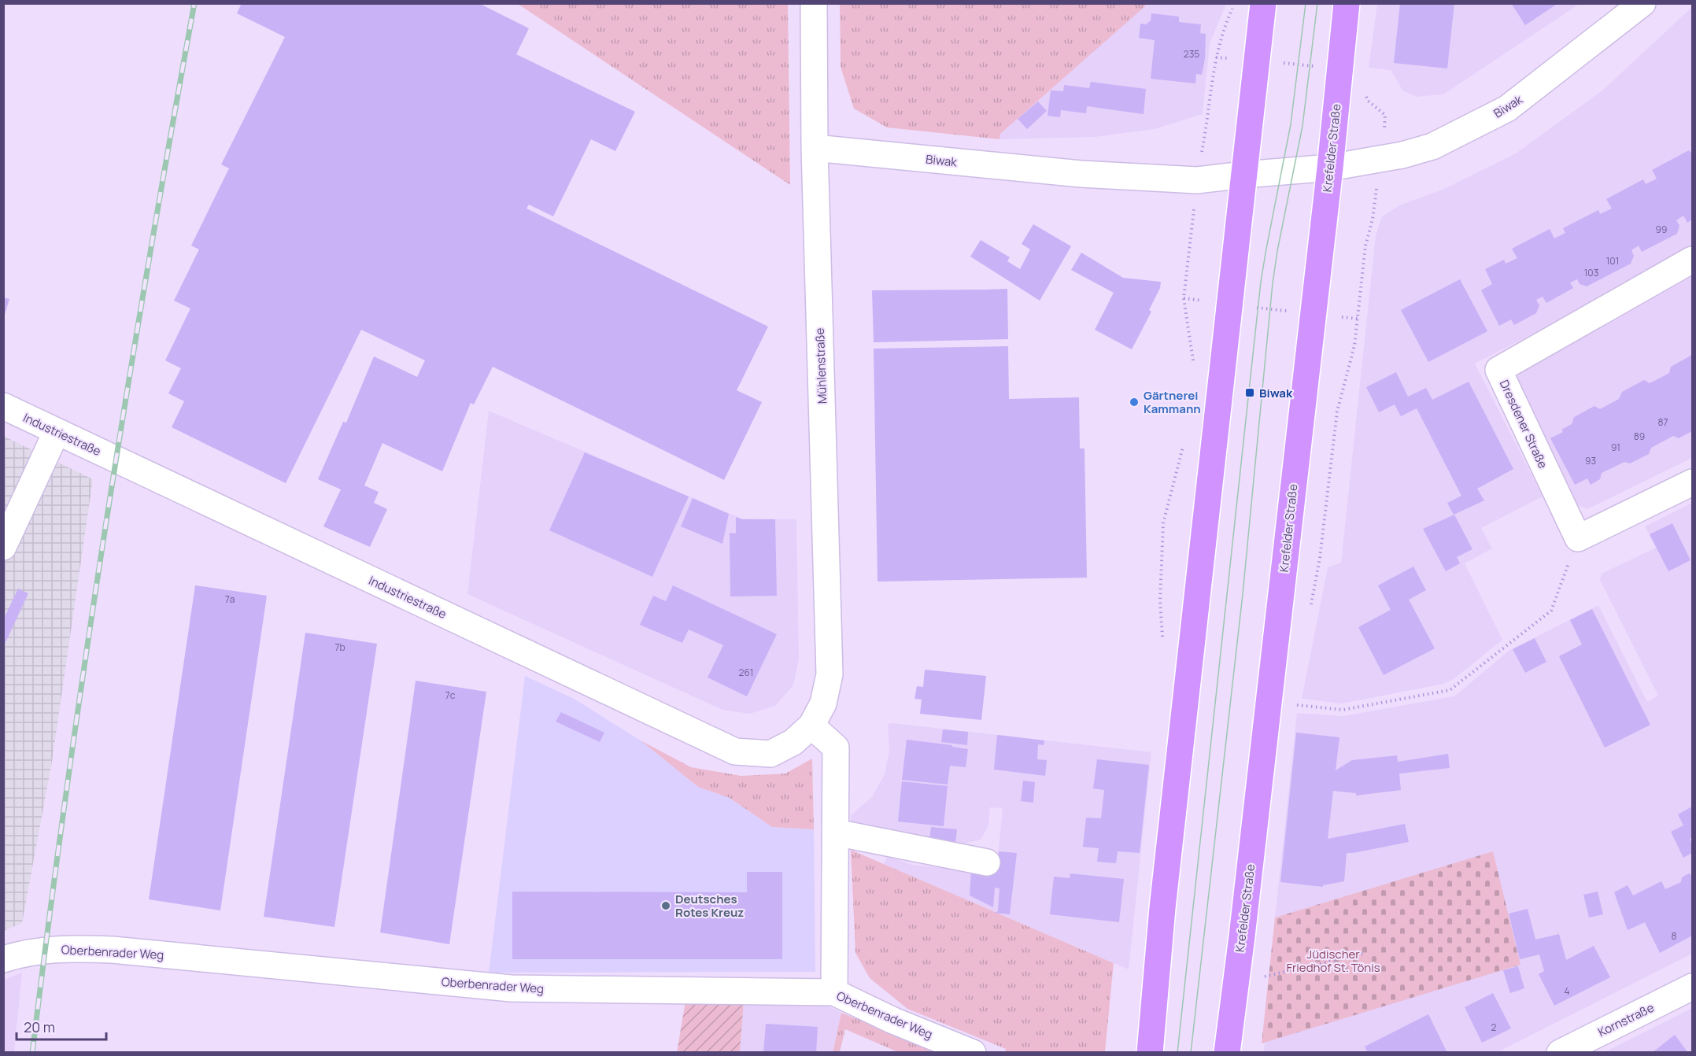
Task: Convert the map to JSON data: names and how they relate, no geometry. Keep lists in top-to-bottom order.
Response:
{
  "streets": {
    "main road": ["Krefelder Straße"],
    "street": [
      "Biwak",
      "Mühlenstraße",
      "Dresdener Straße",
      "Industriestraße",
      "Oberbenrader Weg",
      "Kornstraße"
    ]
  },
  "crossings": [
    ["Biwak", "Krefelder Straße"],
    ["Biwak", "Mühlenstraße"],
    ["Mühlenstraße", "Industriestraße"]
  ],
  "parks": ["Jüdischer Friedhof St. Tönis"],
  "places": {
    "transit": ["Biwak"],
    "other": ["Gärtnerei Kammann", "Deutsches Rotes Kreuz"]
  },
  "house_numbers": [
    "235",
    "99",
    "101",
    "103",
    "87",
    "89",
    "91",
    "93",
    "7a",
    "7b",
    "261",
    "7c",
    "8",
    "4",
    "2"
  ],
  "scale_bar": "20 m"
}
